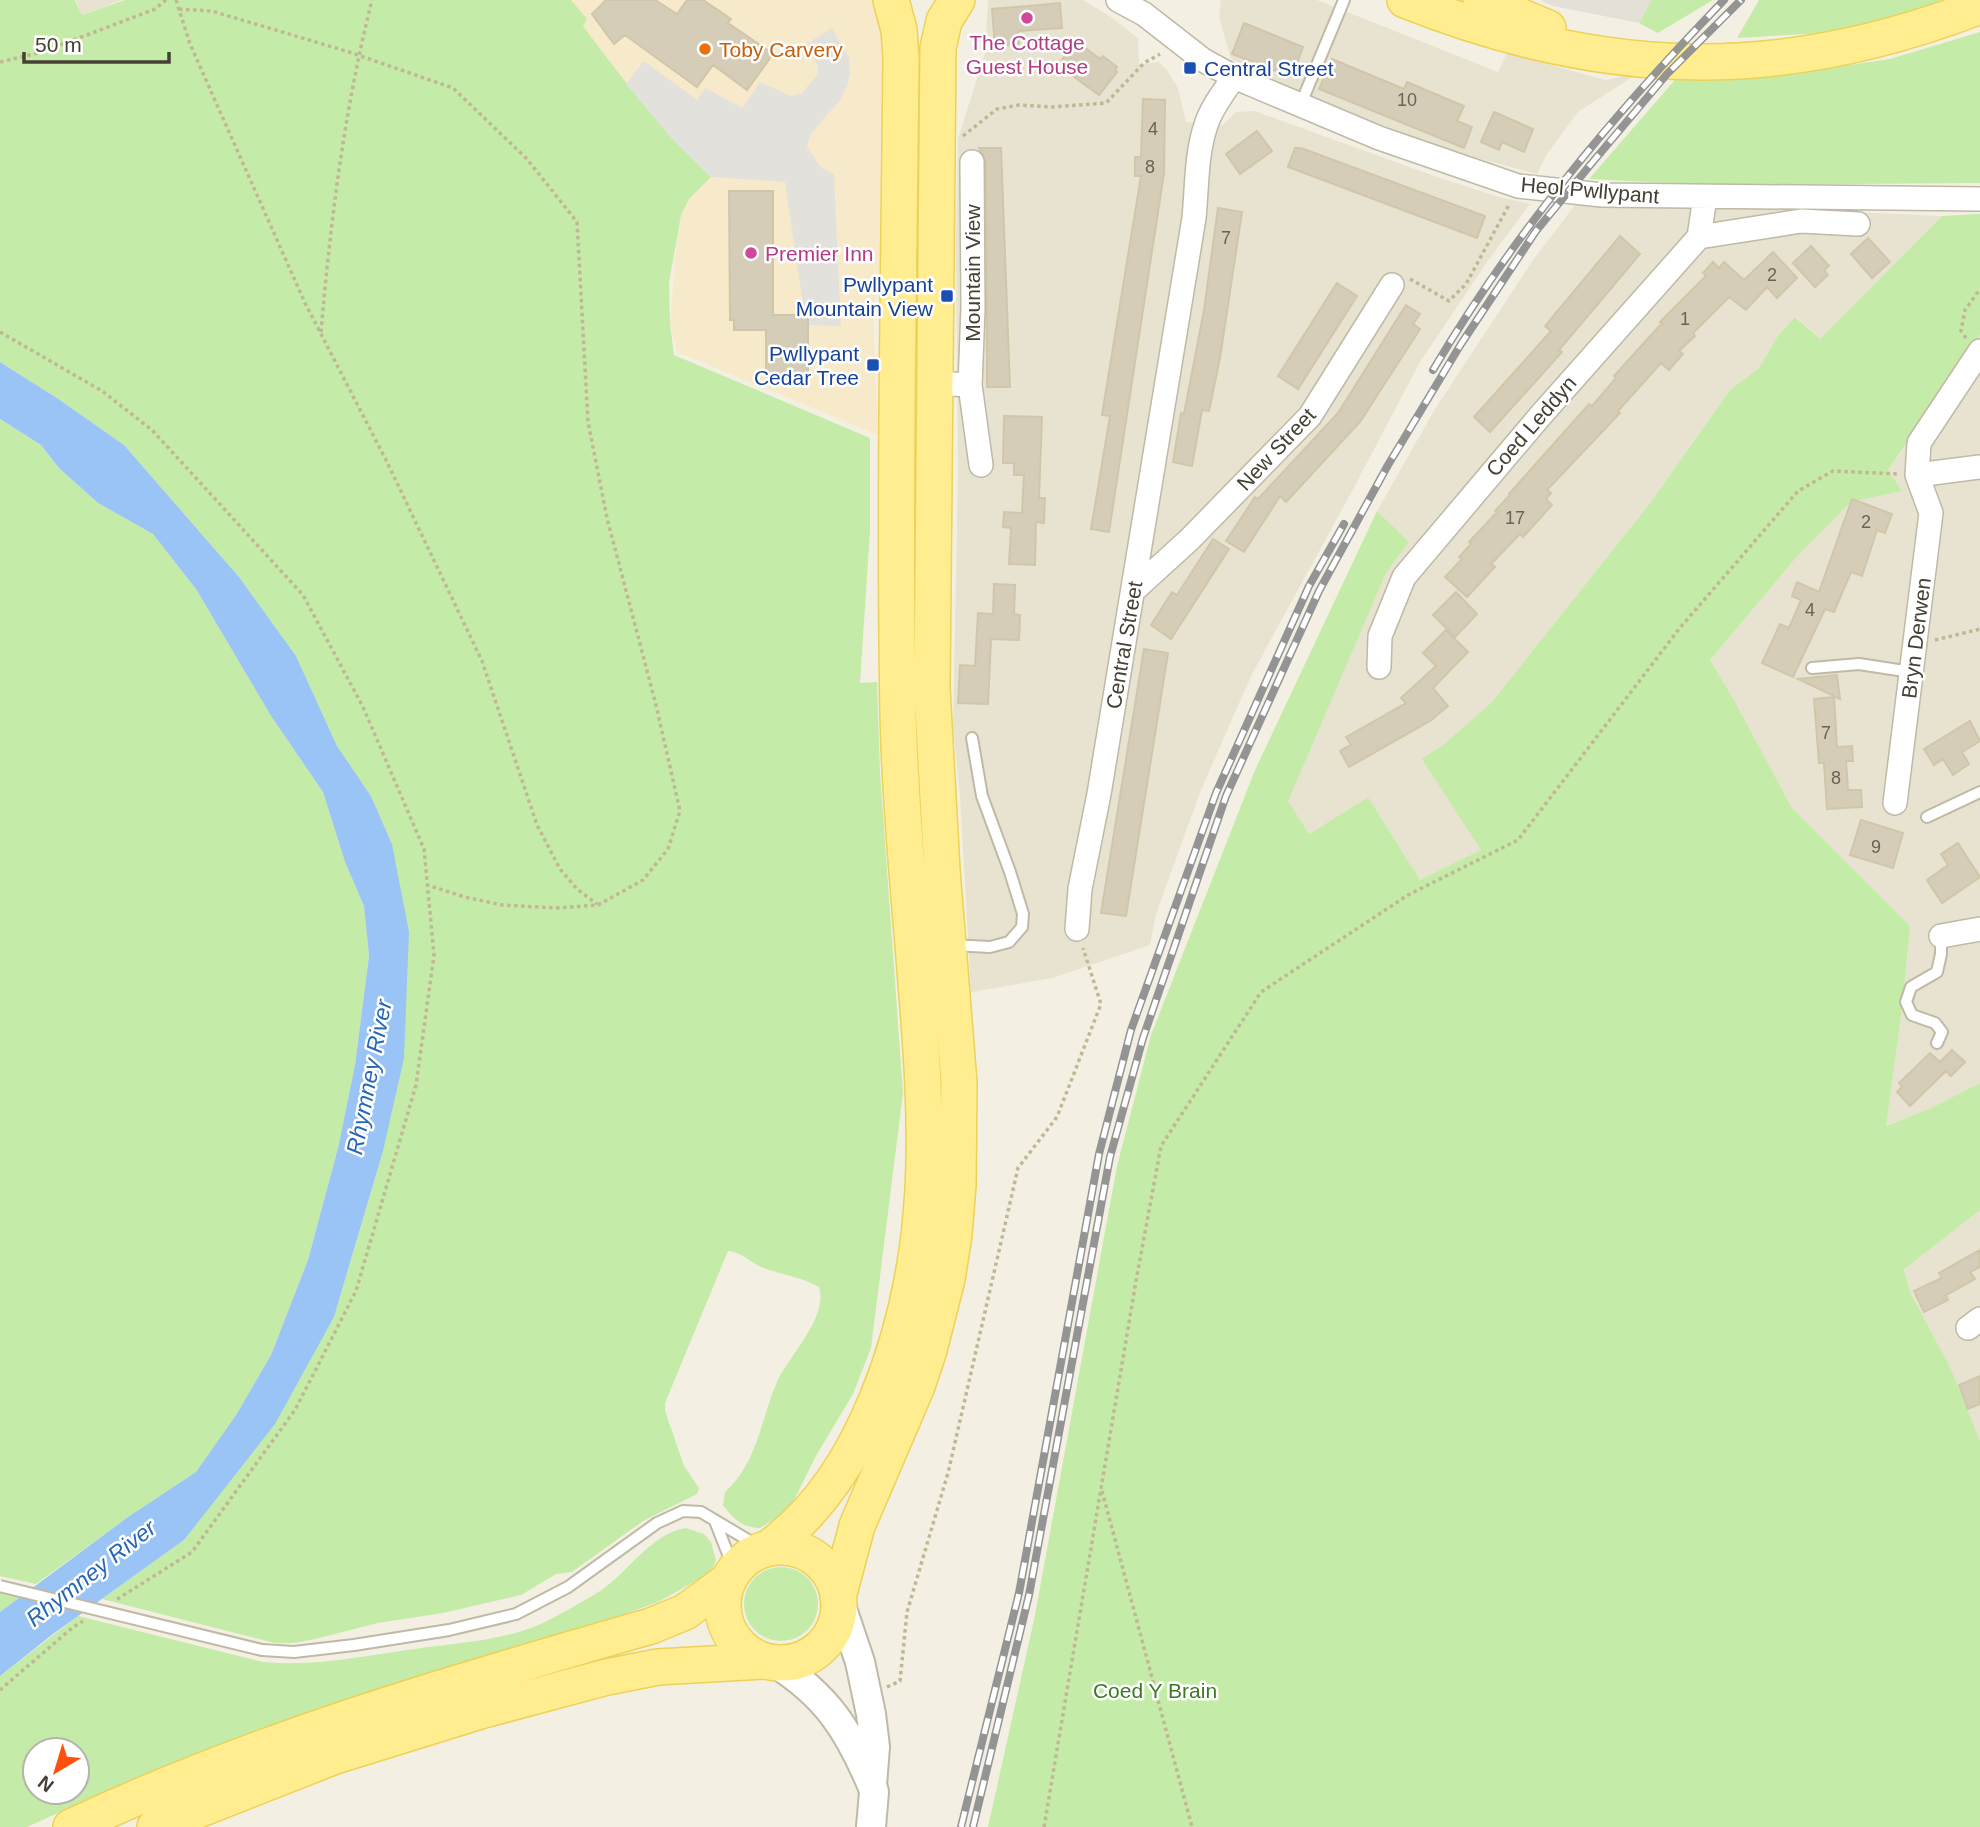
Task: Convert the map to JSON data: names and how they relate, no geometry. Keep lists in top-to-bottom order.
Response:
{
  "streets": {
    "street": [
      "Heol Pwllypant",
      "Mountain View",
      "Coed Leddyn",
      "New Street",
      "Bryn Derwen",
      "Central Street"
    ]
  },
  "crossings": [
    ["Heol Pwllypant", "Central Street"],
    ["New Street", "Central Street"]
  ],
  "water": ["Rhymney River"],
  "parks": ["Coed Y Brain"],
  "places": {
    "other": ["The Cottage Guest House", "Toby Carvery", "Premier Inn"],
    "transit": ["Central Street", "Pwllypant Mountain View", "Pwllypant Cedar Tree"]
  },
  "house_numbers": [
    "10",
    "4",
    "8",
    "7",
    "2",
    "1",
    "17",
    "2",
    "4",
    "7",
    "8",
    "9"
  ],
  "scale_bar": "50 m",
  "north": "bottom left"
}
